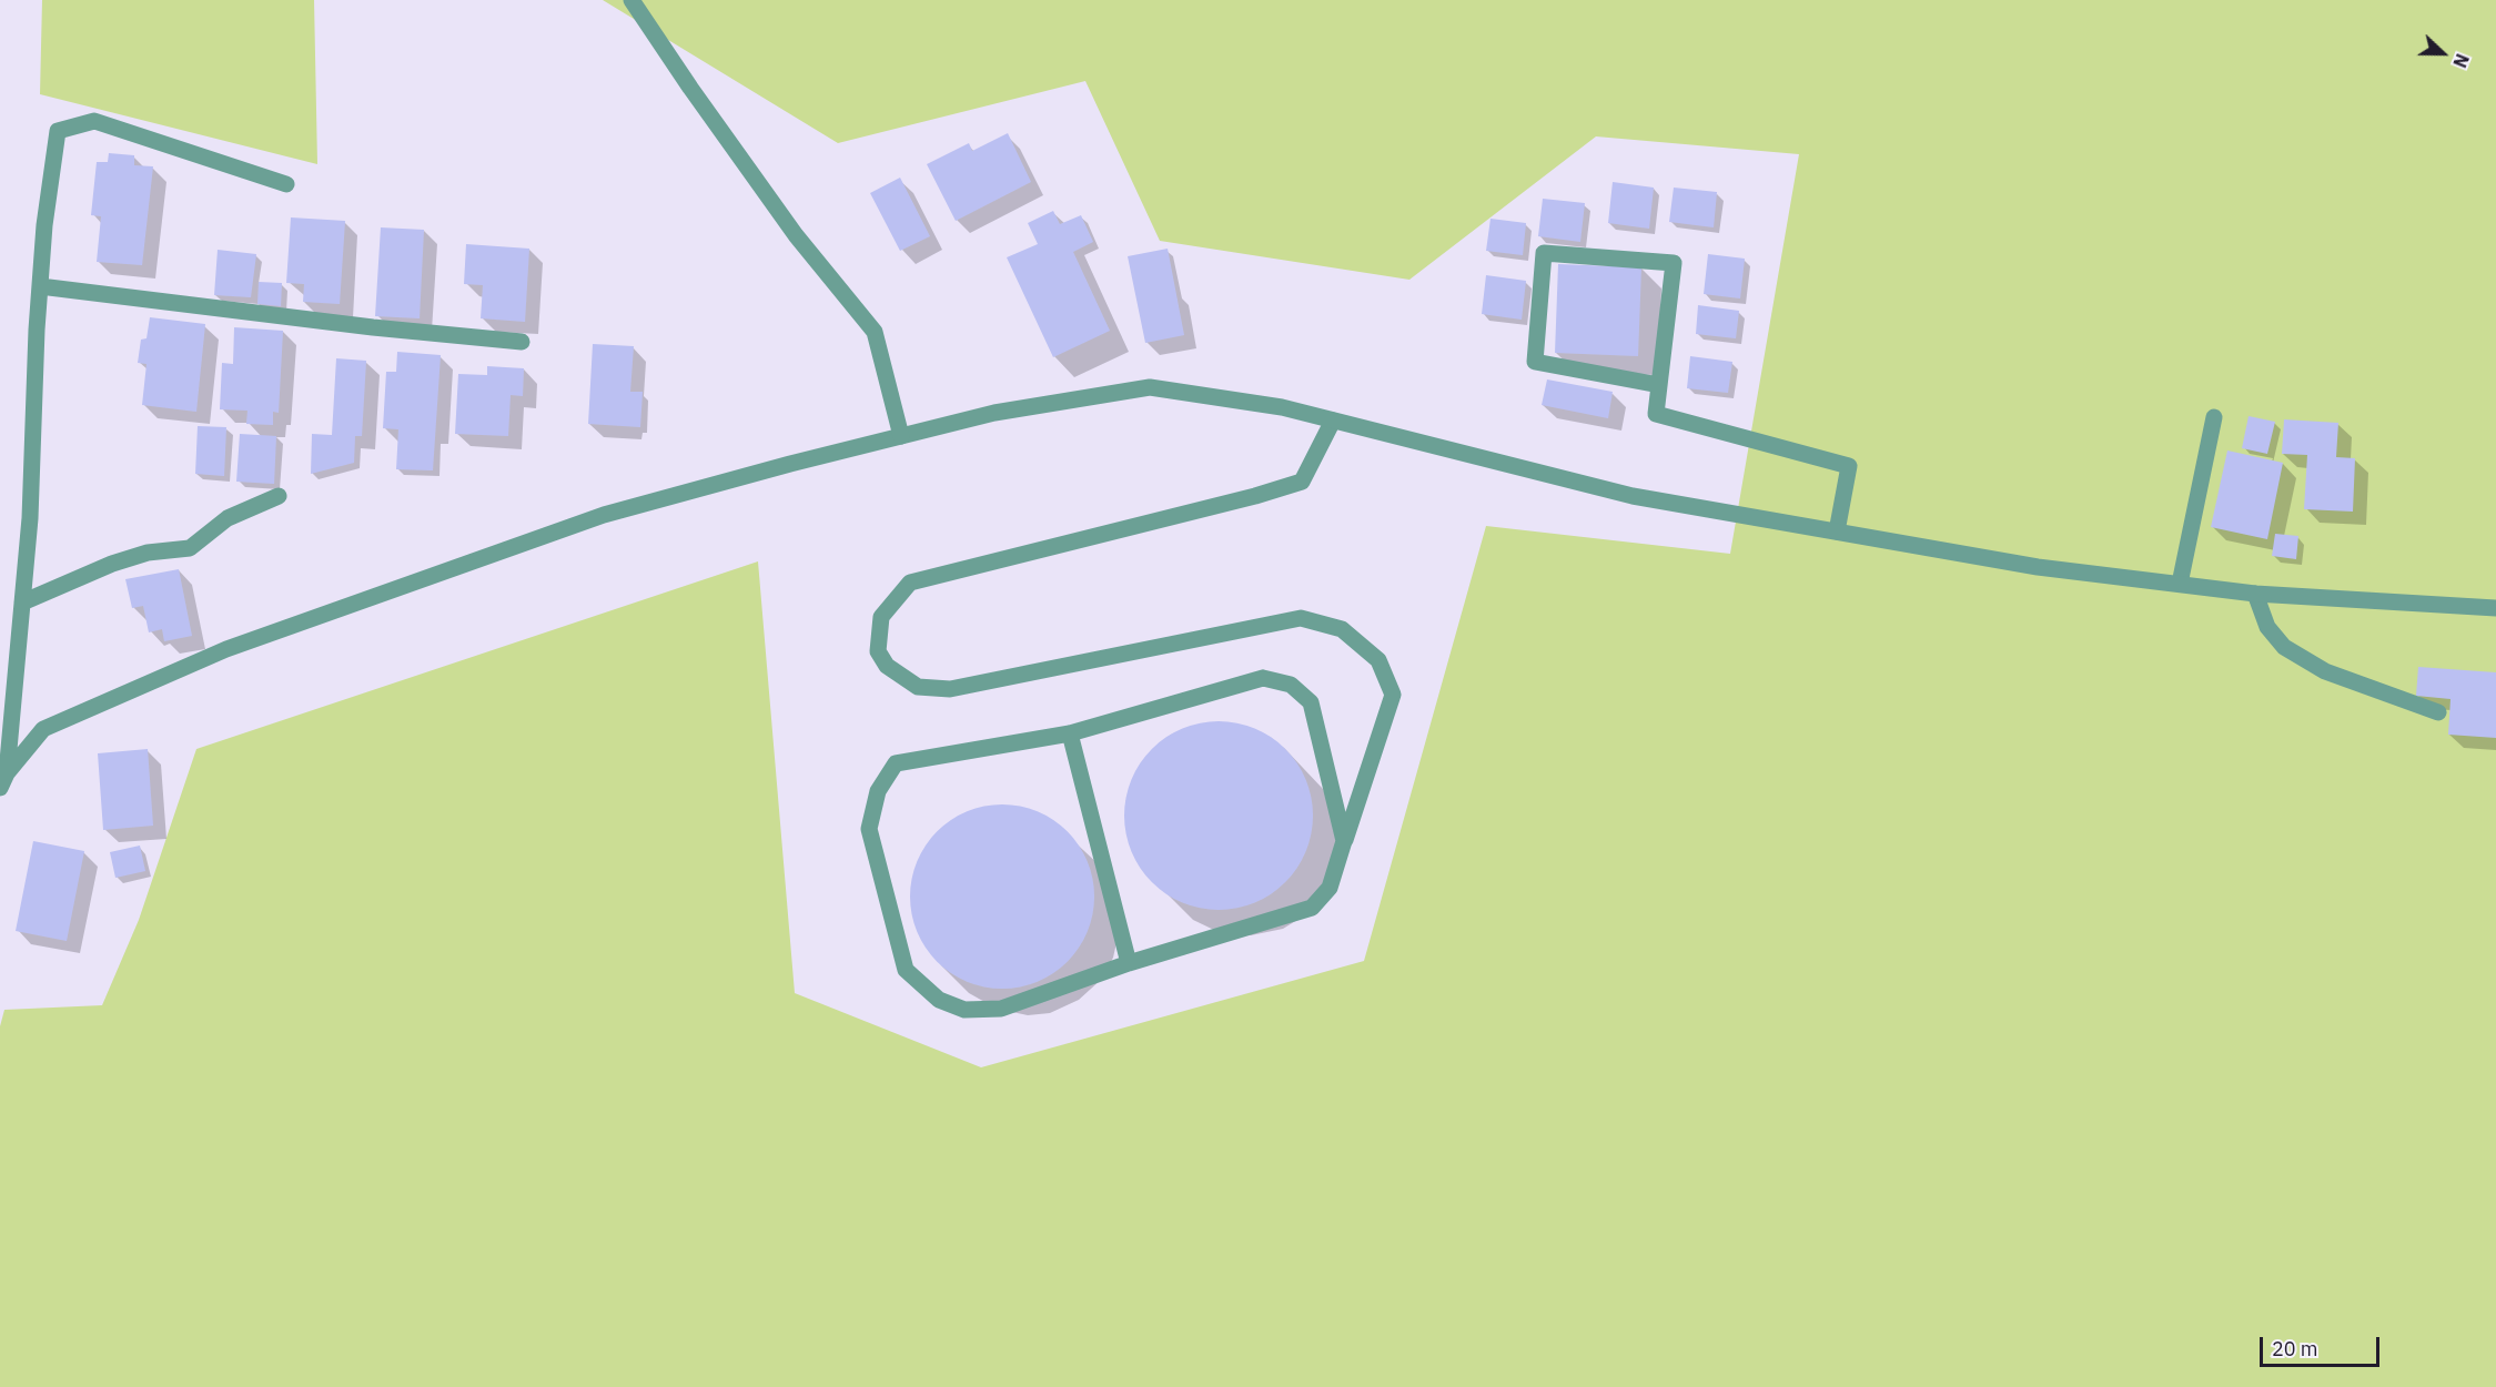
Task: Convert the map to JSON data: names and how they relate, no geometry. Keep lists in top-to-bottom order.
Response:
{
  "scale_bar": "20 m",
  "north": "right"
}
